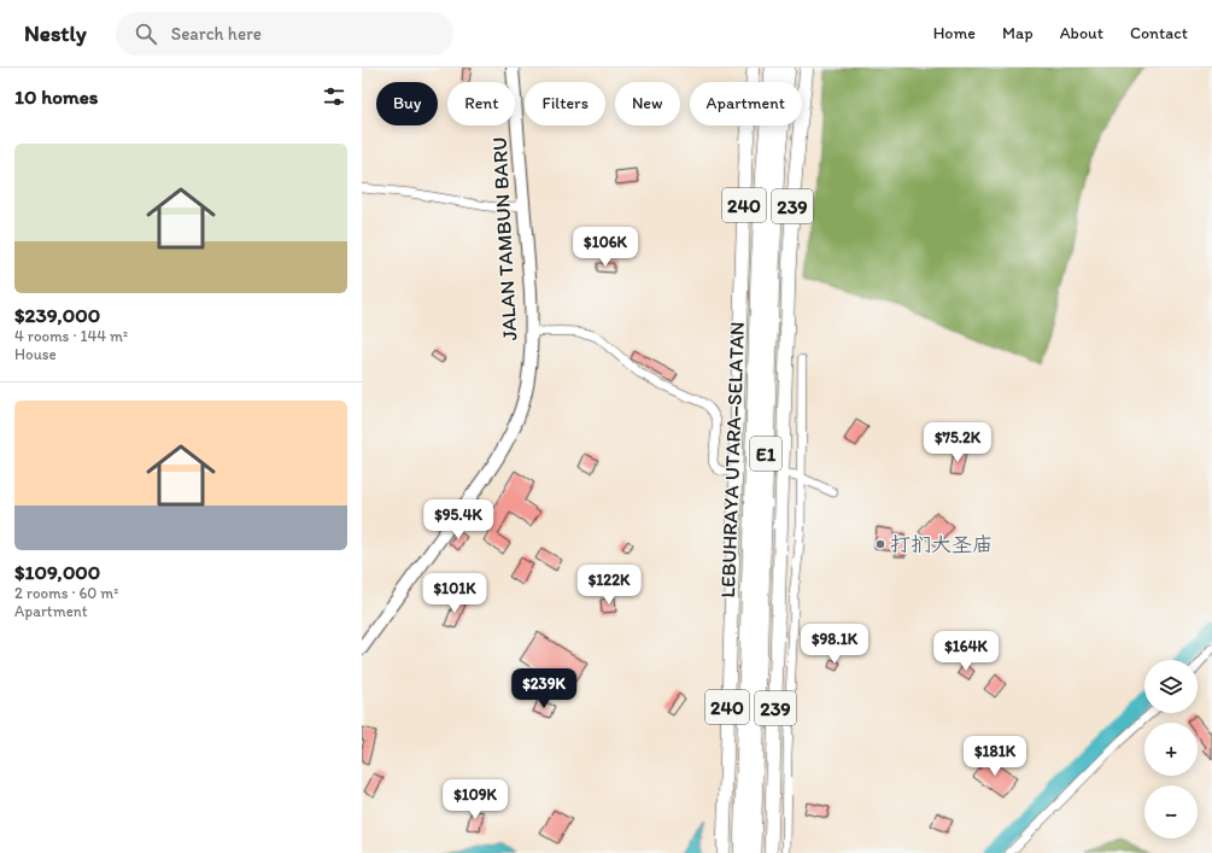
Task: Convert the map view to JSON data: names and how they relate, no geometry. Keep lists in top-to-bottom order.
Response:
{
  "streets": {
    "highway": ["E1", "LEBUHRAYA UTARA–SELATAN"],
    "main road": ["240", "239", "JALAN TAMBUN BARU"]
  },
  "places": ["打扪大圣庙"],
  "page": {
    "header": "Nestly",
    "search": "Search here",
    "nav": [
      "Home",
      "Map",
      "About",
      "Contact"
    ],
    "heading": "10 homes",
    "chip": [
      "Buy",
      "Rent",
      "Filters",
      "New",
      "Apartment"
    ],
    "list": [
      {
        "name": "$239,000",
        "note": "4 rooms · 144 m² · House"
      },
      {
        "name": "$109,000",
        "note": "2 rooms · 60 m² · Apartment"
      }
    ],
    "price": [
      "$106K",
      "$75.2K",
      "$95.4K",
      "$122K",
      "$101K",
      "$98.1K",
      "$164K",
      "$239K",
      "$181K",
      "$109K"
    ],
    "map_buttons": ["+", "−"]
  }
}
